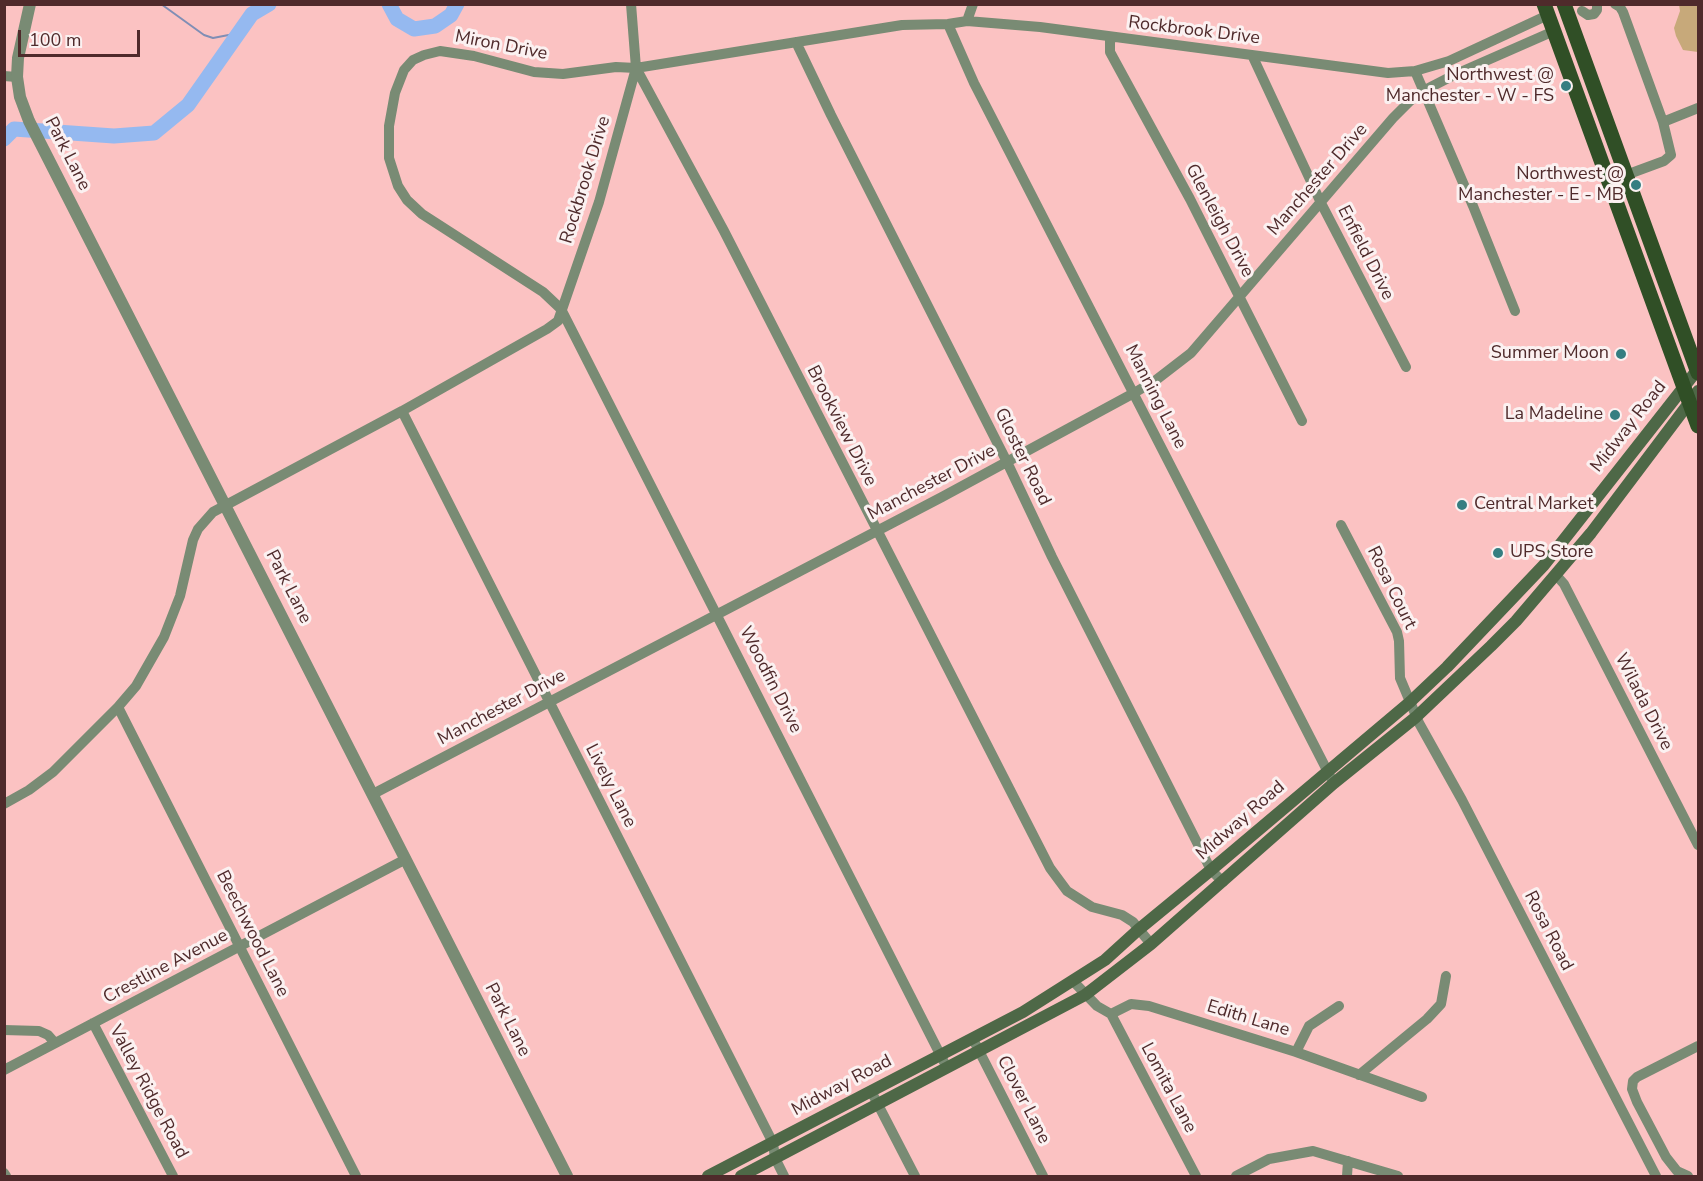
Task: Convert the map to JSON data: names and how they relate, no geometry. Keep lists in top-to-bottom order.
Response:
{
  "streets": {
    "main road": ["Midway Road"],
    "street": [
      "Rockbrook Drive",
      "Miron Drive",
      "Park Lane",
      "Manchester Drive",
      "Glenleigh Drive",
      "Enfield Drive",
      "Manning Lane",
      "Brookview Drive",
      "Gloster Road",
      "Rosa Court",
      "Woodfin Drive",
      "Wilada Drive",
      "Lively Lane",
      "Rosa Road",
      "Beechwood Lane",
      "Crestline Avenue",
      "Edith Lane",
      "Lomita Lane",
      "Valley Ridge Road",
      "Clover Lane"
    ]
  },
  "crossings": [
    ["Rockbrook Drive", "Miron Drive"],
    ["Rockbrook Drive", "Park Lane"],
    ["Rockbrook Drive", "Glenleigh Drive"],
    ["Rockbrook Drive", "Enfield Drive"],
    ["Rockbrook Drive", "Manning Lane"],
    ["Rockbrook Drive", "Brookview Drive"],
    ["Rockbrook Drive", "Gloster Road"],
    ["Rockbrook Drive", "Woodfin Drive"],
    ["Rockbrook Drive", "Lively Lane"],
    ["Rockbrook Drive", "Beechwood Lane"],
    ["Miron Drive", "Brookview Drive"],
    ["Miron Drive", "Woodfin Drive"],
    ["Park Lane", "Manchester Drive"],
    ["Park Lane", "Crestline Avenue"],
    ["Manchester Drive", "Glenleigh Drive"],
    ["Manchester Drive", "Enfield Drive"],
    ["Manchester Drive", "Manning Lane"],
    ["Manchester Drive", "Brookview Drive"],
    ["Manchester Drive", "Gloster Road"],
    ["Manchester Drive", "Woodfin Drive"],
    ["Manchester Drive", "Lively Lane"],
    ["Manning Lane", "Midway Road"],
    ["Brookview Drive", "Midway Road"],
    ["Midway Road", "Gloster Road"],
    ["Midway Road", "Rosa Court"],
    ["Midway Road", "Woodfin Drive"],
    ["Midway Road", "Wilada Drive"],
    ["Midway Road", "Lively Lane"],
    ["Midway Road", "Rosa Road"],
    ["Midway Road", "Clover Lane"],
    ["Rosa Court", "Rosa Road"],
    ["Beechwood Lane", "Crestline Avenue"],
    ["Crestline Avenue", "Valley Ridge Road"],
    ["Edith Lane", "Lomita Lane"]
  ],
  "places": [
    "Northwest @ Manchester - W - FS",
    "Northwest @ Manchester - E - MB",
    "Summer Moon",
    "La Madeline",
    "Central Market",
    "UPS Store"
  ],
  "scale_bar": "100 m"
}
